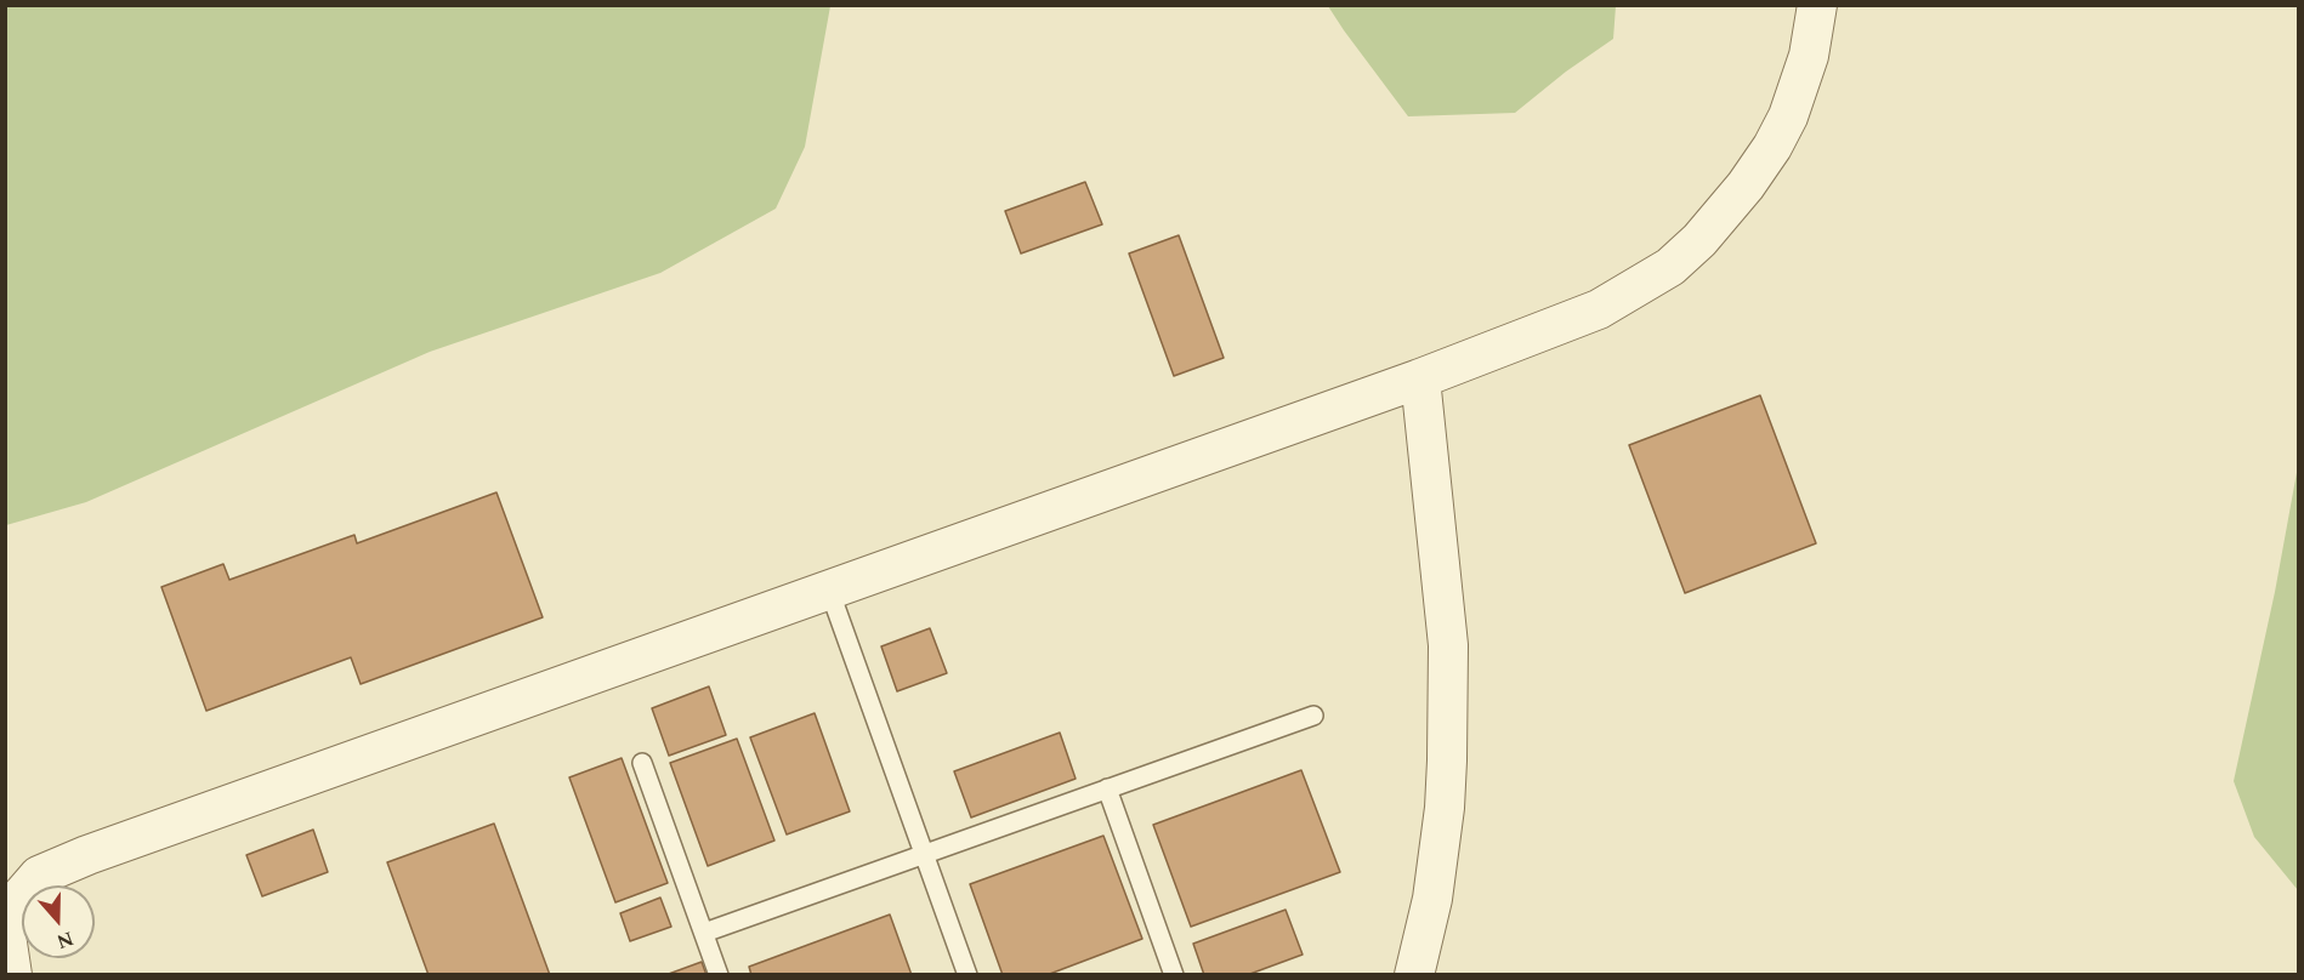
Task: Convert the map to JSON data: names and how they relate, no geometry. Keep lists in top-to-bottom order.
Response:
{
  "north": "bottom"
}
